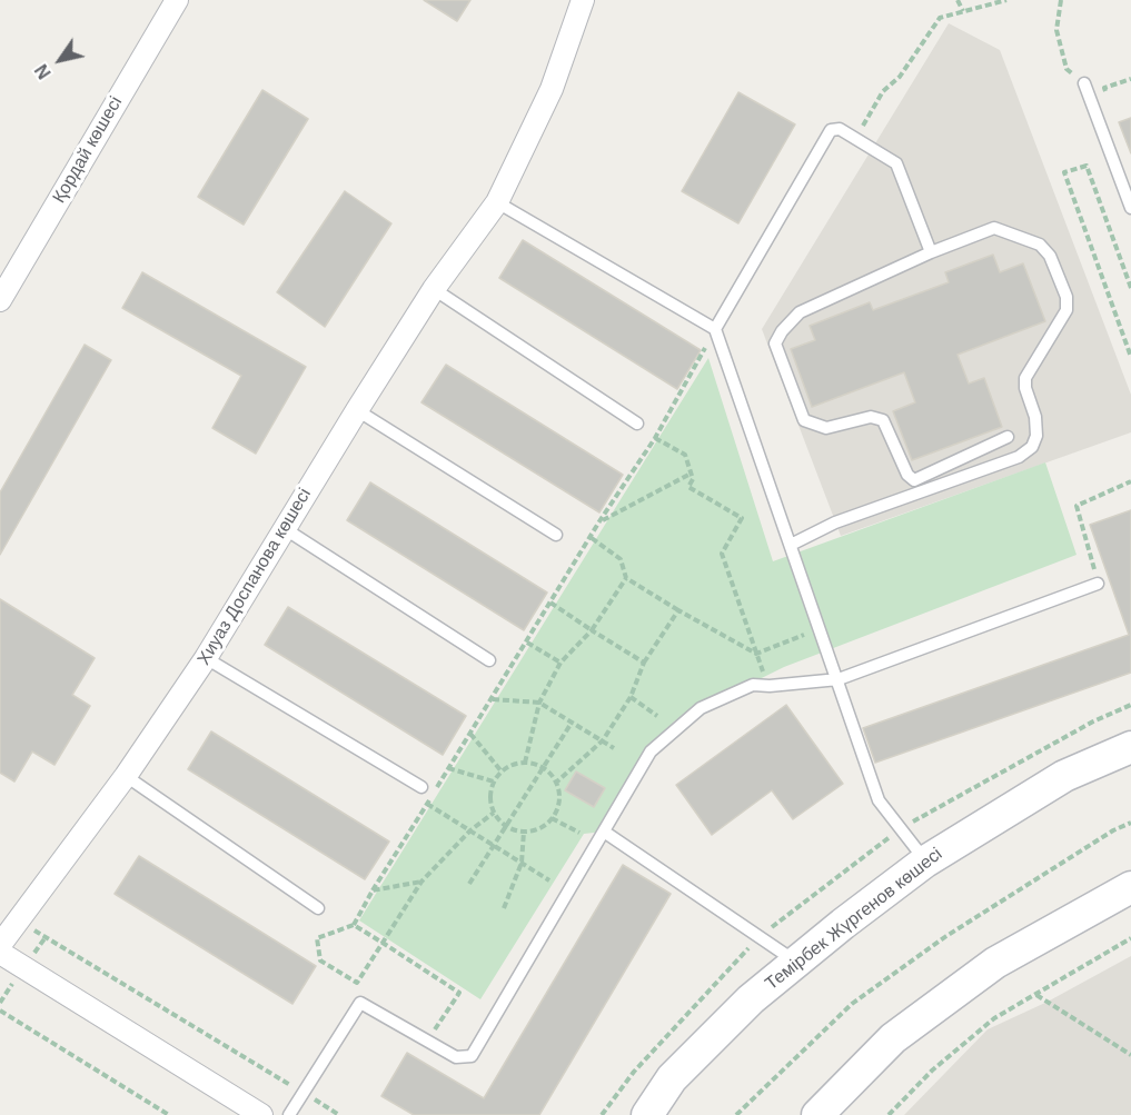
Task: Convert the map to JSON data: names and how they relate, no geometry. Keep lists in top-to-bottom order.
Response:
{
  "streets": {
    "street": ["Қордай көшесі", "Хиуаз Доспанова көшесі", "Темірбек Жүргенов көшесі"]
  },
  "north": "bottom left"
}
